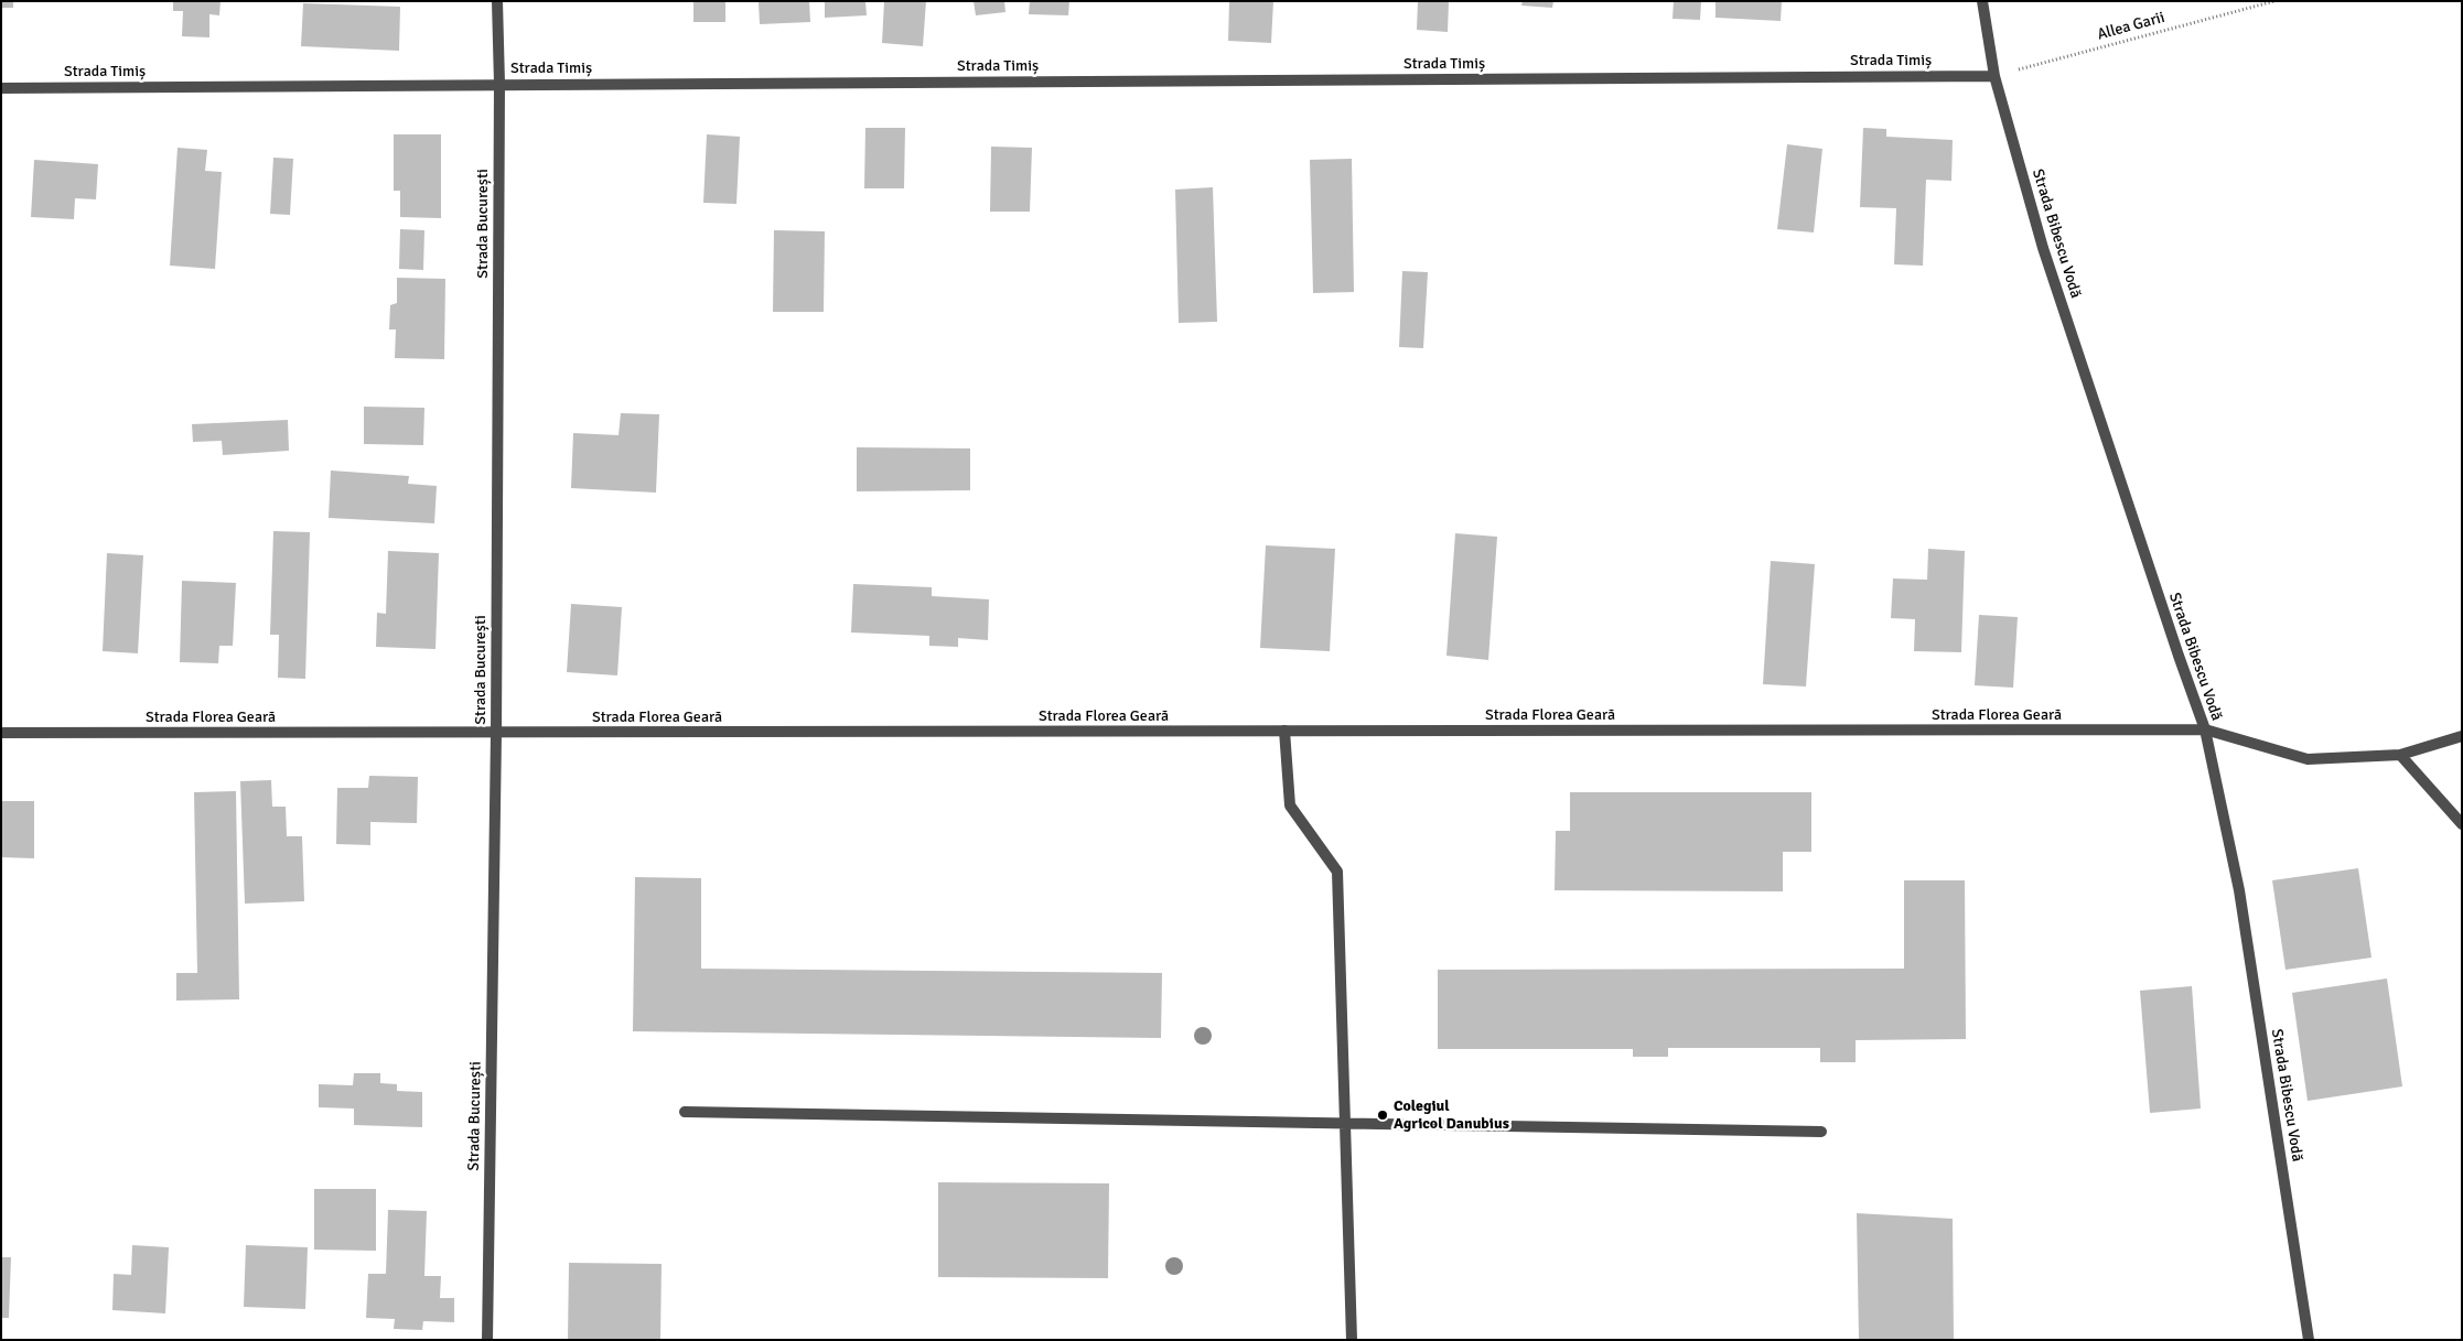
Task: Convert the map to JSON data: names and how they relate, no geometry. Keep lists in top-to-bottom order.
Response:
{
  "streets": {
    "street": [
      "Strada Timiș",
      "Strada București",
      "Strada Bibescu Vodă",
      "Strada Florea Geară"
    ],
    "path": ["Allea Garii"]
  },
  "crossings": [
    ["Allea Garii", "Strada Timiș"],
    ["Allea Garii", "Strada Bibescu Vodă"],
    ["Strada Timiș", "Strada București"],
    ["Strada Timiș", "Strada Bibescu Vodă"],
    ["Strada București", "Strada Florea Geară"],
    ["Strada Bibescu Vodă", "Strada Florea Geară"]
  ],
  "places": ["Colegiul Agricol Danubius"]
}
